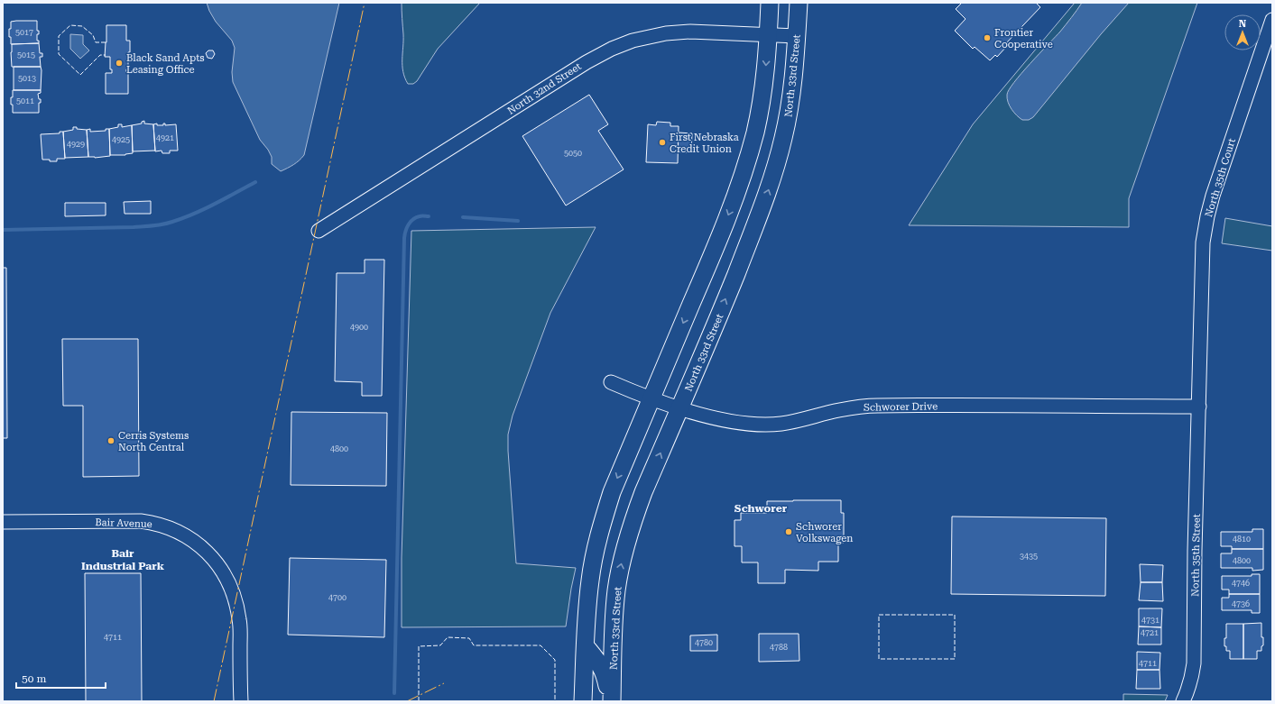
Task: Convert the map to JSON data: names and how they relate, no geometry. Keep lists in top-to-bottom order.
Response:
{
  "streets": {
    "main road": ["North 33rd Street"],
    "street": [
      "North 32nd Street",
      "North 35th Court",
      "Schworer Drive",
      "Bair Avenue",
      "North 35th Street"
    ]
  },
  "crossings": [
    ["North 33rd Street", "North 32nd Street"],
    ["North 33rd Street", "Schworer Drive"],
    ["North 35th Court", "Schworer Drive"],
    ["North 35th Court", "North 35th Street"],
    ["Schworer Drive", "North 35th Street"]
  ],
  "districts": ["Schworer", "Bair Industrial Park"],
  "places": [
    "Frontier Cooperative",
    "Black Sand Apts Leasing Office",
    "First Nebraska Credit Union",
    "Cerris Systems North Central",
    "Schworer Volkswagen"
  ],
  "house_numbers": [
    "5017",
    "5015",
    "5013",
    "5011",
    "4921",
    "4925",
    "4929",
    "5050",
    "4900",
    "4800",
    "4810",
    "3435",
    "4800",
    "4746",
    "4700",
    "4736",
    "4731",
    "4721",
    "4711",
    "4780",
    "4788",
    "4711"
  ],
  "scale_bar": "50 m",
  "north": "top"
}
